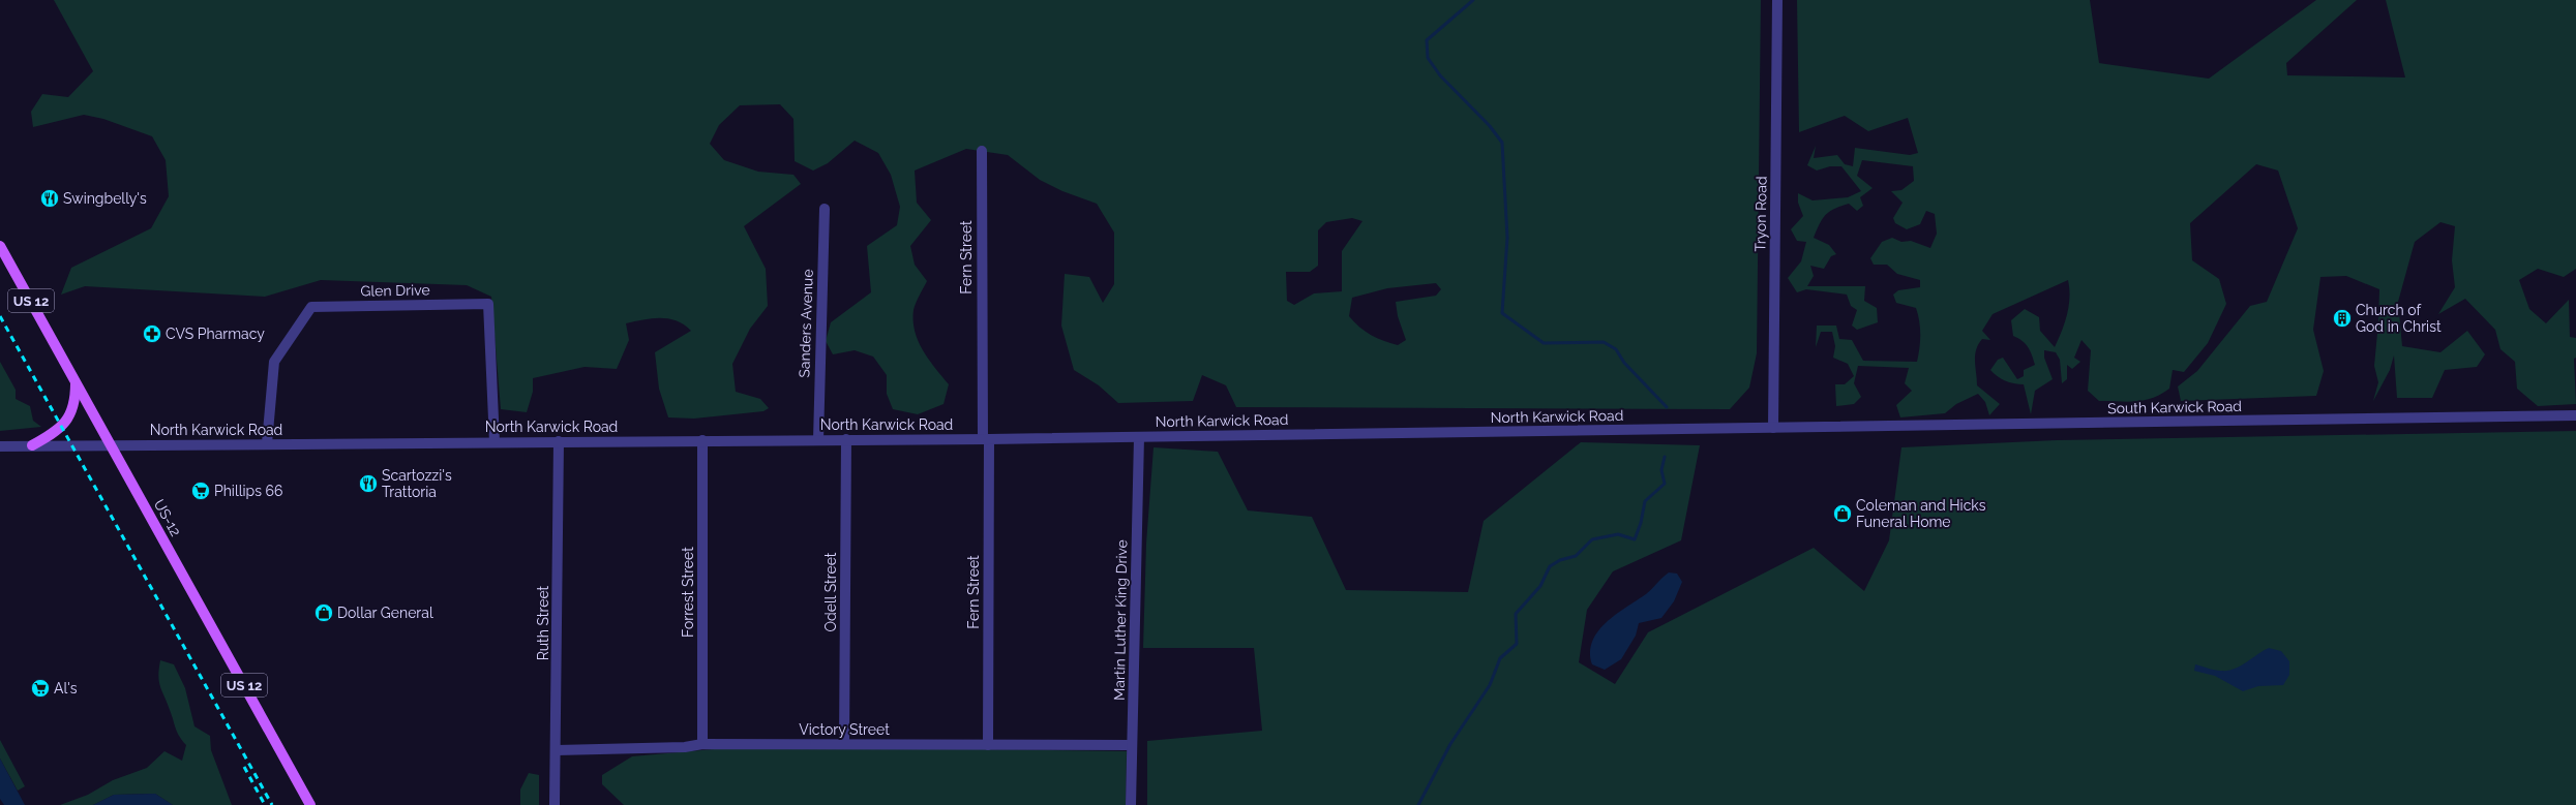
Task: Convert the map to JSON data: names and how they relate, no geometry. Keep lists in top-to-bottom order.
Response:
{
  "streets": {
    "main road": ["US 12", "US-12"],
    "street": [
      "Tryon Road",
      "Fern Street",
      "Glen Drive",
      "Sanders Avenue",
      "South Karwick Road",
      "North Karwick Road",
      "Forrest Street",
      "Odell Street",
      "Martin Luther King Drive",
      "Ruth Street",
      "Victory Street"
    ]
  },
  "crossings": [
    ["Tryon Road", "South Karwick Road"],
    ["Tryon Road", "North Karwick Road"],
    ["Fern Street", "North Karwick Road"],
    ["Fern Street", "Victory Street"],
    ["Glen Drive", "North Karwick Road"],
    ["Sanders Avenue", "North Karwick Road"],
    ["South Karwick Road", "North Karwick Road"],
    ["North Karwick Road", "US-12"],
    ["North Karwick Road", "Forrest Street"],
    ["North Karwick Road", "Odell Street"],
    ["North Karwick Road", "Martin Luther King Drive"],
    ["North Karwick Road", "Ruth Street"],
    ["Forrest Street", "Victory Street"],
    ["Odell Street", "Victory Street"],
    ["Martin Luther King Drive", "Victory Street"],
    ["Ruth Street", "Victory Street"]
  ],
  "places": {
    "restaurant": ["Swingbelly's", "Scartozzi's Trattoria"],
    "building": ["Church of God in Christ"],
    "pharmacy": ["CVS Pharmacy"],
    "supermarket": ["Phillips 66", "Al's"],
    "shop": ["Coleman and Hicks Funeral Home", "Dollar General"]
  }
}
